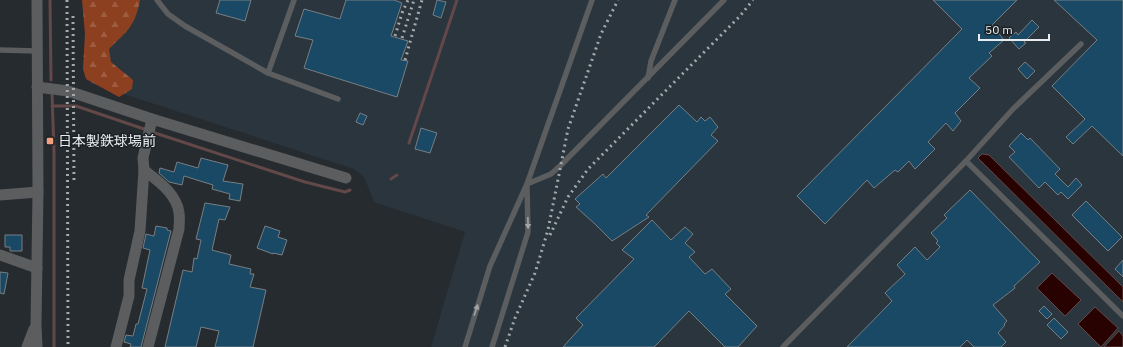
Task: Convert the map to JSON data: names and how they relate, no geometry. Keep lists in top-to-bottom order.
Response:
{
  "places": {
    "transit": ["日本製鉄球場前"]
  },
  "scale_bar": "50 m"
}
